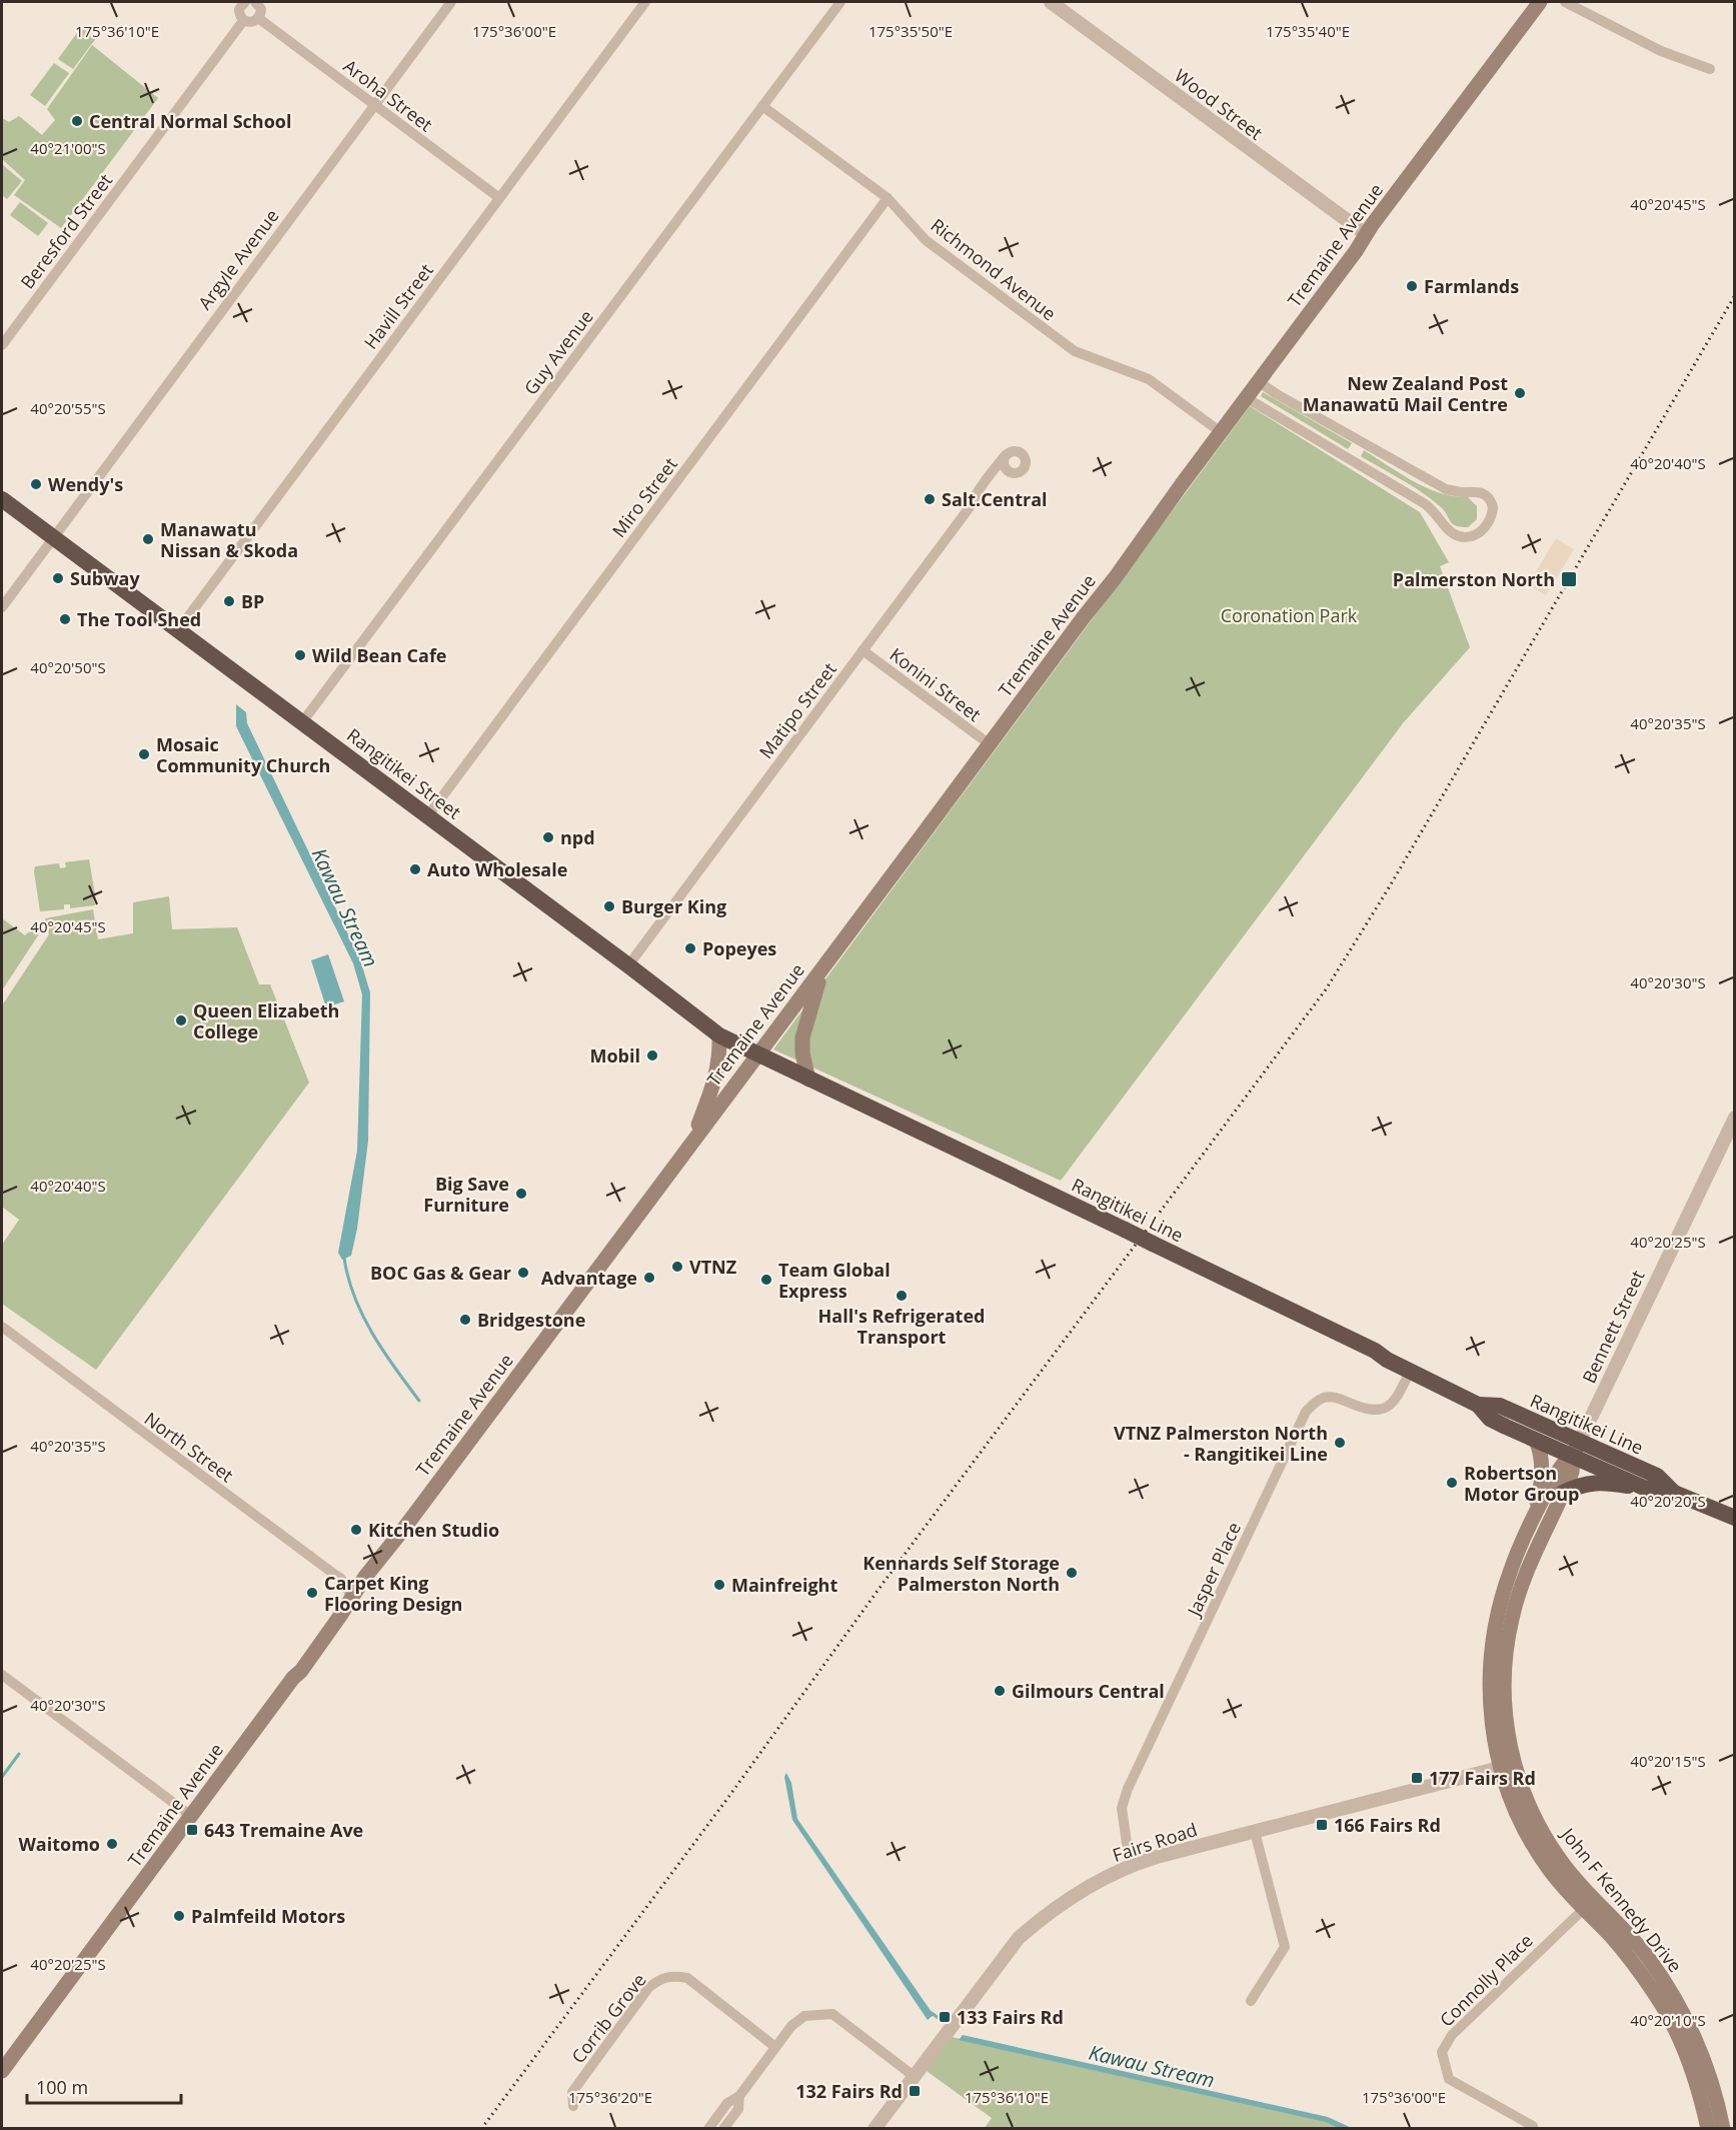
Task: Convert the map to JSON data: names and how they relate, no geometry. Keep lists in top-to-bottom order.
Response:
{
  "streets": {
    "highway": ["Rangitikei Street", "Rangitikei Line"],
    "main road": ["Tremaine Avenue", "John F Kennedy Drive"],
    "street": [
      "Aroha Street",
      "Wood Street",
      "Beresford Street",
      "Argyle Avenue",
      "Richmond Avenue",
      "Havill Street",
      "Guy Avenue",
      "Miro Street",
      "Konini Street",
      "Matipo Street",
      "Bennett Street",
      "North Street",
      "Jasper Place",
      "Fairs Road",
      "Connolly Place",
      "Corrib Grove"
    ]
  },
  "crossings": [
    ["Aroha Street", "Argyle Avenue"],
    ["Aroha Street", "Havill Street"],
    ["Wood Street", "Tremaine Avenue"],
    ["Tremaine Avenue", "Richmond Avenue"],
    ["Tremaine Avenue", "Konini Street"],
    ["Tremaine Avenue", "Rangitikei Street"],
    ["Tremaine Avenue", "Rangitikei Line"],
    ["Tremaine Avenue", "North Street"],
    ["Argyle Avenue", "Rangitikei Street"],
    ["Richmond Avenue", "Guy Avenue"],
    ["Richmond Avenue", "Miro Street"],
    ["Havill Street", "Rangitikei Street"],
    ["Guy Avenue", "Rangitikei Street"],
    ["Miro Street", "Rangitikei Street"],
    ["Konini Street", "Matipo Street"],
    ["Matipo Street", "Rangitikei Street"],
    ["Rangitikei Street", "Rangitikei Line"],
    ["Rangitikei Line", "Bennett Street"],
    ["Rangitikei Line", "Jasper Place"],
    ["Rangitikei Line", "John F Kennedy Drive"],
    ["Bennett Street", "John F Kennedy Drive"],
    ["Jasper Place", "Fairs Road"],
    ["Fairs Road", "John F Kennedy Drive"],
    ["John F Kennedy Drive", "Connolly Place"]
  ],
  "water": ["Kawau Stream"],
  "parks": ["Coronation Park"],
  "places": {
    "other": [
      "Central Normal School",
      "Farmlands",
      "New Zealand Post Manawatū Mail Centre",
      "Wendy's",
      "Salt.Central",
      "Manawatu Nissan & Skoda",
      "Subway",
      "BP",
      "The Tool Shed",
      "Wild Bean Cafe",
      "Mosaic Community Church",
      "npd",
      "Auto Wholesale",
      "Burger King",
      "Popeyes",
      "Queen Elizabeth College",
      "Mobil",
      "Big Save Furniture",
      "VTNZ",
      "BOC Gas & Gear",
      "Advantage",
      "Team Global Express",
      "Hall's Refrigerated Transport",
      "Bridgestone",
      "VTNZ Palmerston North - Rangitikei Line",
      "Robertson Motor Group",
      "Kitchen Studio",
      "Kennards Self Storage Palmerston North",
      "Mainfreight",
      "Carpet King Flooring Design",
      "Gilmours Central",
      "Waitomo",
      "Palmfeild Motors"
    ],
    "transit": [
      "Palmerston North",
      "177 Fairs Rd",
      "166 Fairs Rd",
      "643 Tremaine Ave",
      "133 Fairs Rd",
      "132 Fairs Rd"
    ]
  },
  "scale_bar": "100 m",
  "coordinates": [
    "175°36'10\"E",
    "175°36'00\"E",
    "175°35'50\"E",
    "175°35'40\"E",
    "40°21'00\"S",
    "40°20'45\"S",
    "40°20'55\"S",
    "40°20'40\"S",
    "40°20'50\"S",
    "40°20'35\"S",
    "40°20'30\"S",
    "40°20'25\"S",
    "40°20'20\"S",
    "40°20'15\"S",
    "40°20'10\"S",
    "175°36'20\"E"
  ]
}
